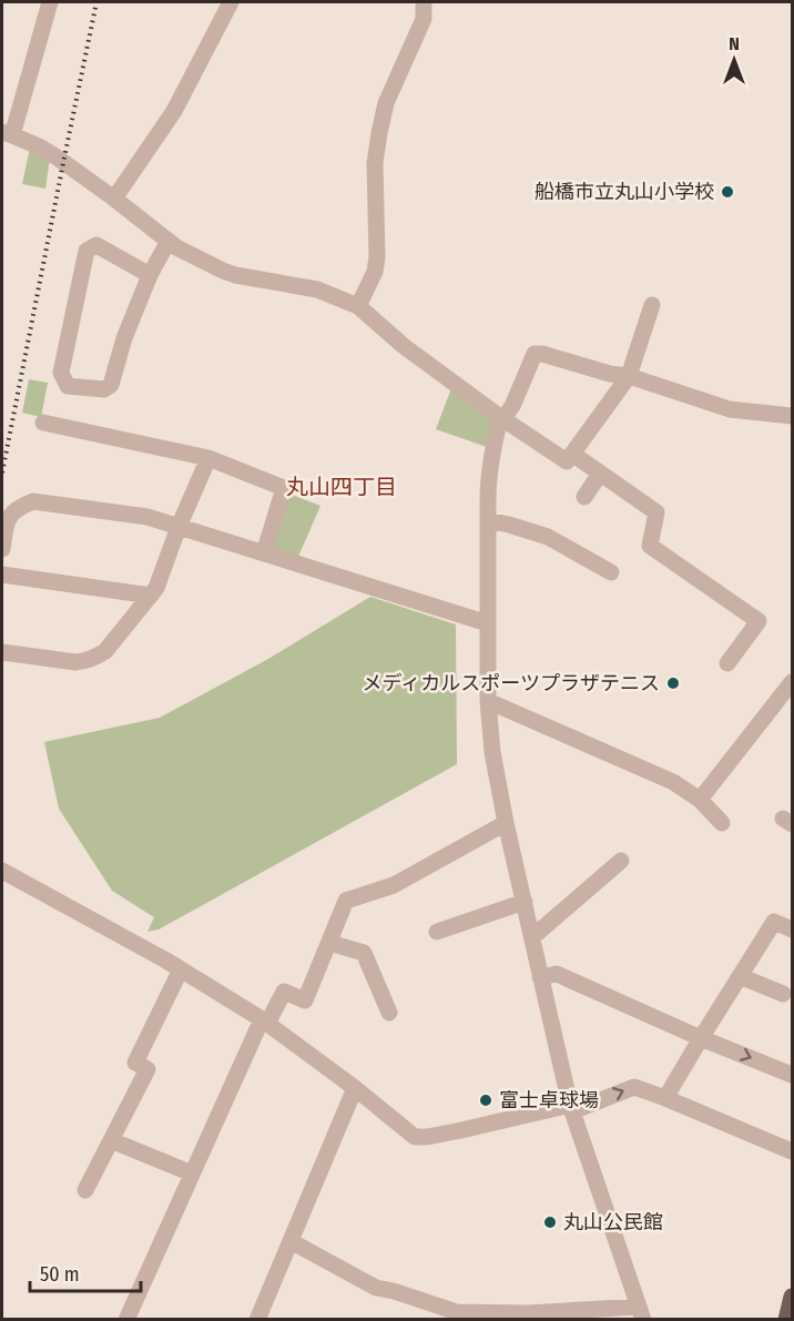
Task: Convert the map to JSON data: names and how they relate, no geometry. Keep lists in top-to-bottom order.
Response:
{
  "districts": ["丸山四丁目"],
  "places": [
    "船橋市立丸山小学校",
    "メディカルスポーツプラザテニス",
    "富士卓球場",
    "丸山公民館"
  ],
  "scale_bar": "50 m",
  "north": "top"
}
